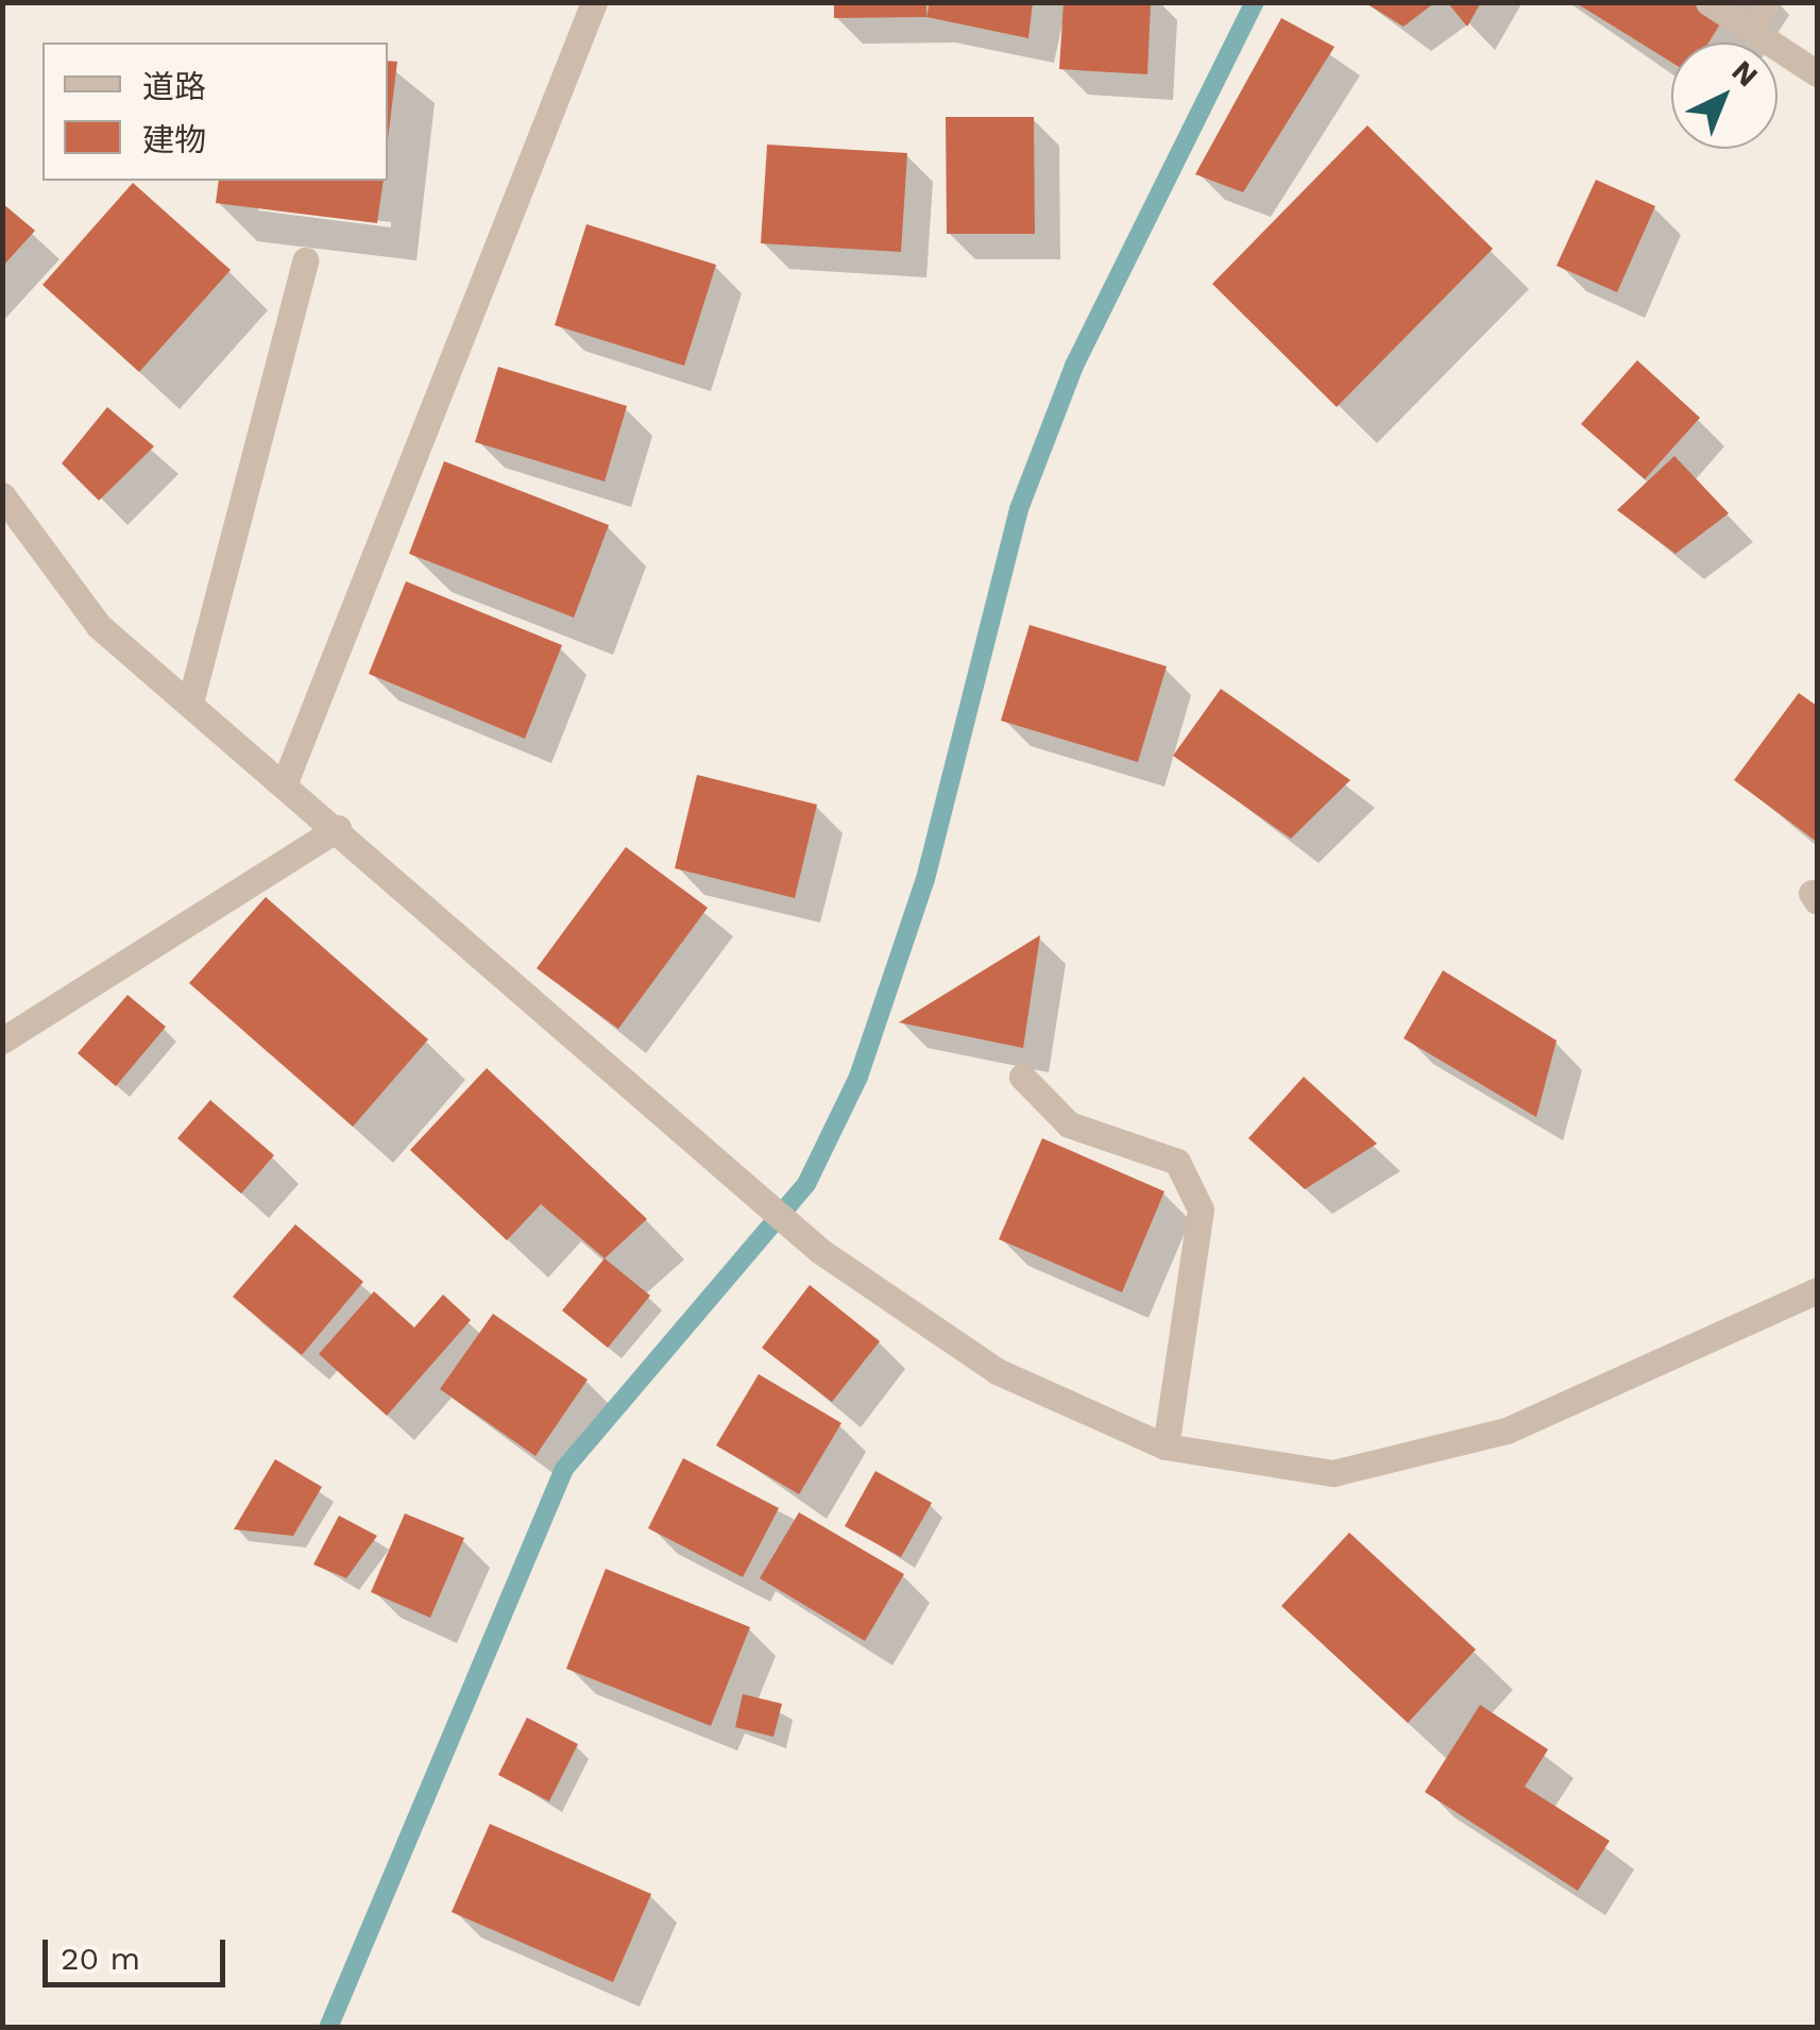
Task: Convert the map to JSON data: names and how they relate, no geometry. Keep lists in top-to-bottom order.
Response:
{
  "legend": ["道路", "建物"],
  "scale_bar": "20 m",
  "north": "top right"
}
